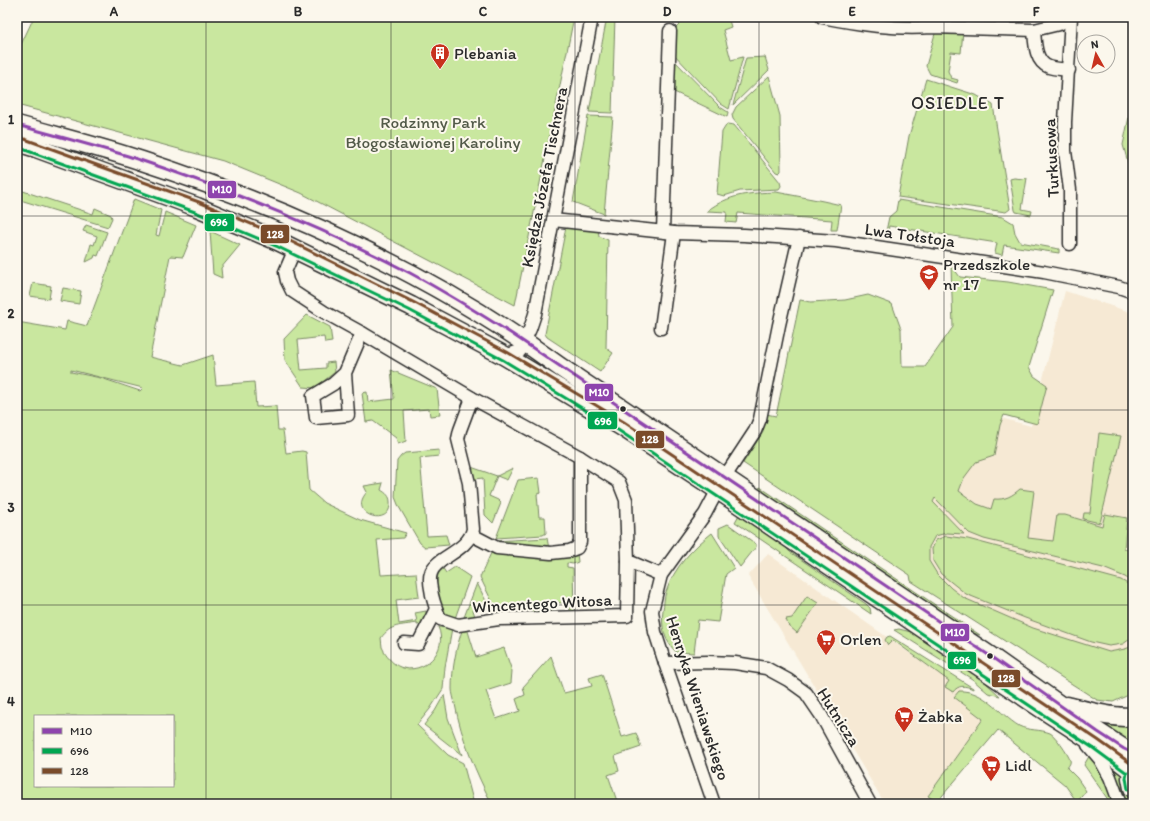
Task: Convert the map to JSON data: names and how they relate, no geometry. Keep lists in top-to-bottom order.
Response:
{
  "streets": {
    "street": [
      "Turkusowa",
      "Księdza Józefa Tischnera",
      "Lwa Tołstoja",
      "Wincentego Witosa",
      "Henryka Wieniawskiego",
      "Hutnicza"
    ]
  },
  "crossings": [
    ["Księdza Józefa Tischnera", "Lwa Tołstoja"],
    ["Henryka Wieniawskiego", "Hutnicza"]
  ],
  "districts": ["OSIEDLE T"],
  "parks": ["Rodzinny Park Błogosławionej Karoliny"],
  "places": {
    "building": ["Plebania"],
    "school or university": ["Przedszkole nr 17"],
    "supermarket": ["Orlen", "Żabka", "Lidl"]
  },
  "lines": ["transit line M10", "transit line 128", "transit line 696"],
  "legend": ["M10", "696", "128"],
  "north": "top",
  "grid": {
    "columns": [
      "A",
      "B",
      "C",
      "D",
      "E",
      "F"
    ],
    "rows": [
      "1",
      "2",
      "3",
      "4"
    ]
  }
}
